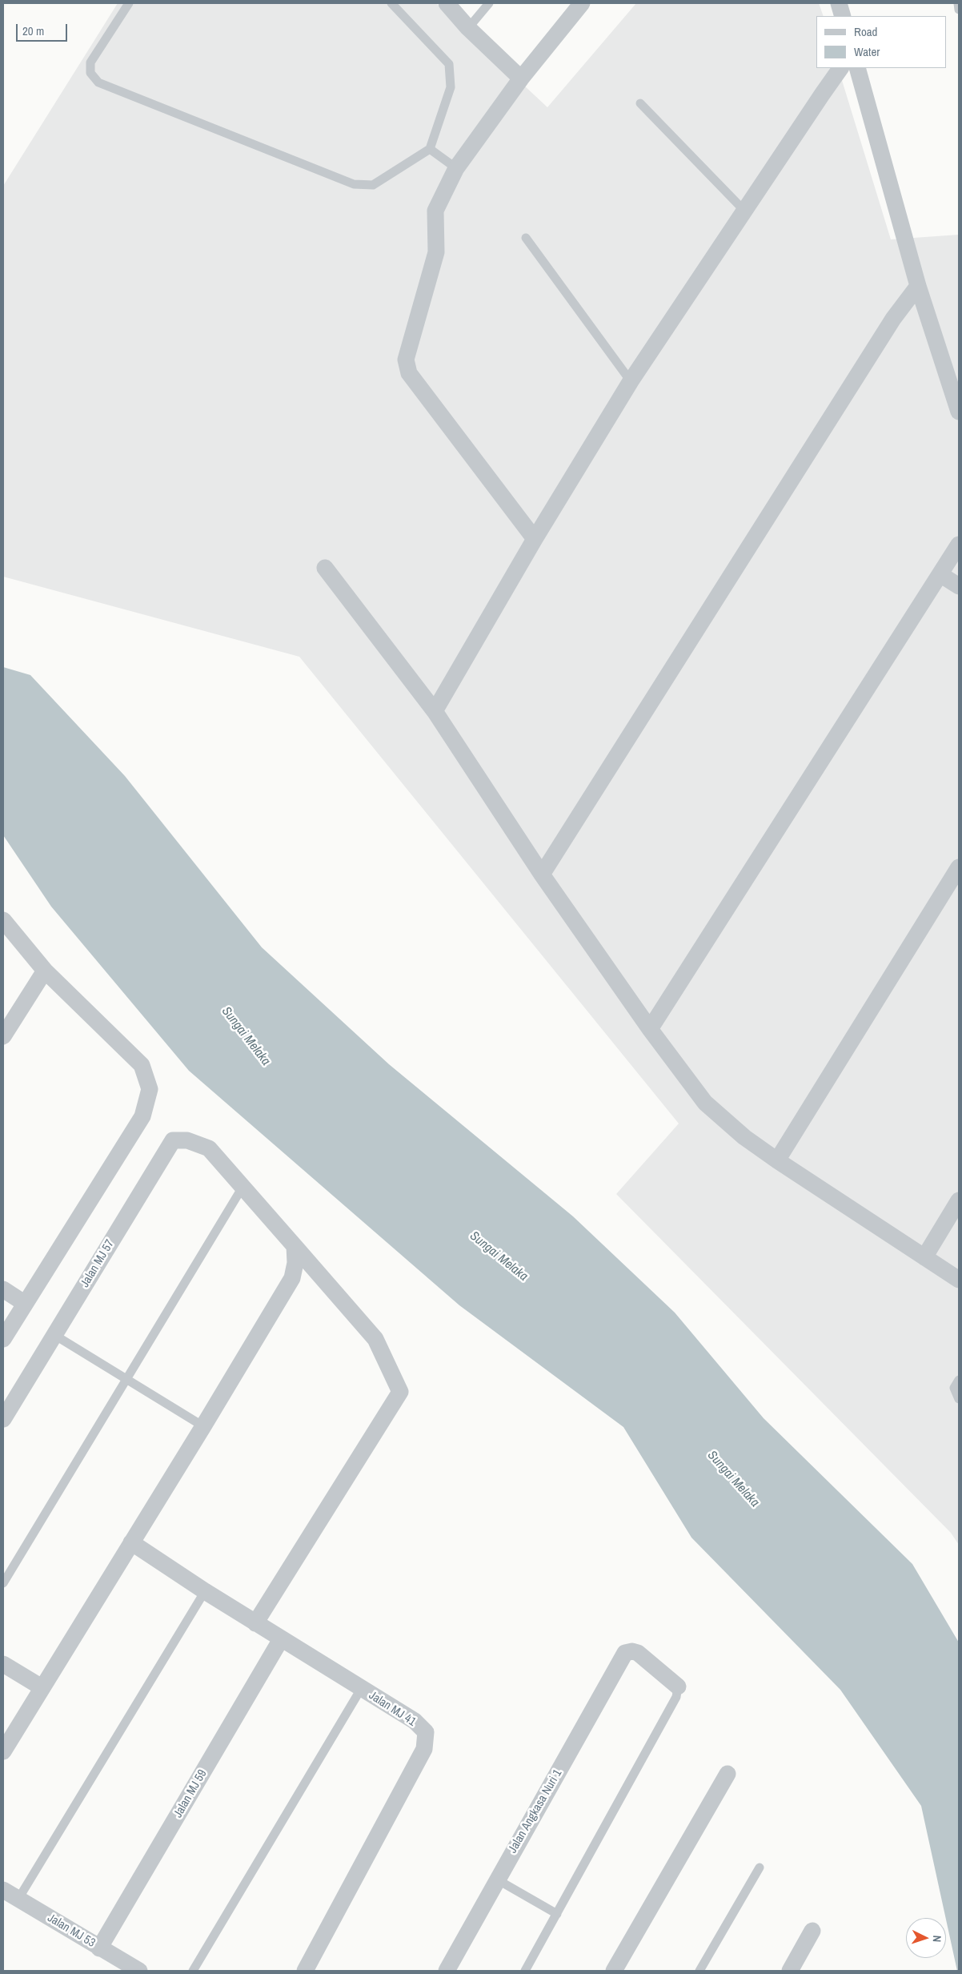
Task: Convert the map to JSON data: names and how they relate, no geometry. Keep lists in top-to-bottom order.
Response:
{
  "streets": {
    "street": [
      "Jalan MJ 57",
      "Jalan MJ 41",
      "Jalan MJ 59",
      "Jalan Angkasa Nuri 1",
      "Jalan MJ 53"
    ]
  },
  "crossings": [
    ["Jalan MJ 41", "Jalan MJ 59"],
    ["Jalan MJ 59", "Jalan MJ 53"]
  ],
  "water": ["Sungai Melaka"],
  "legend": ["Road", "Water"],
  "scale_bar": "20 m",
  "north": "right"
}
